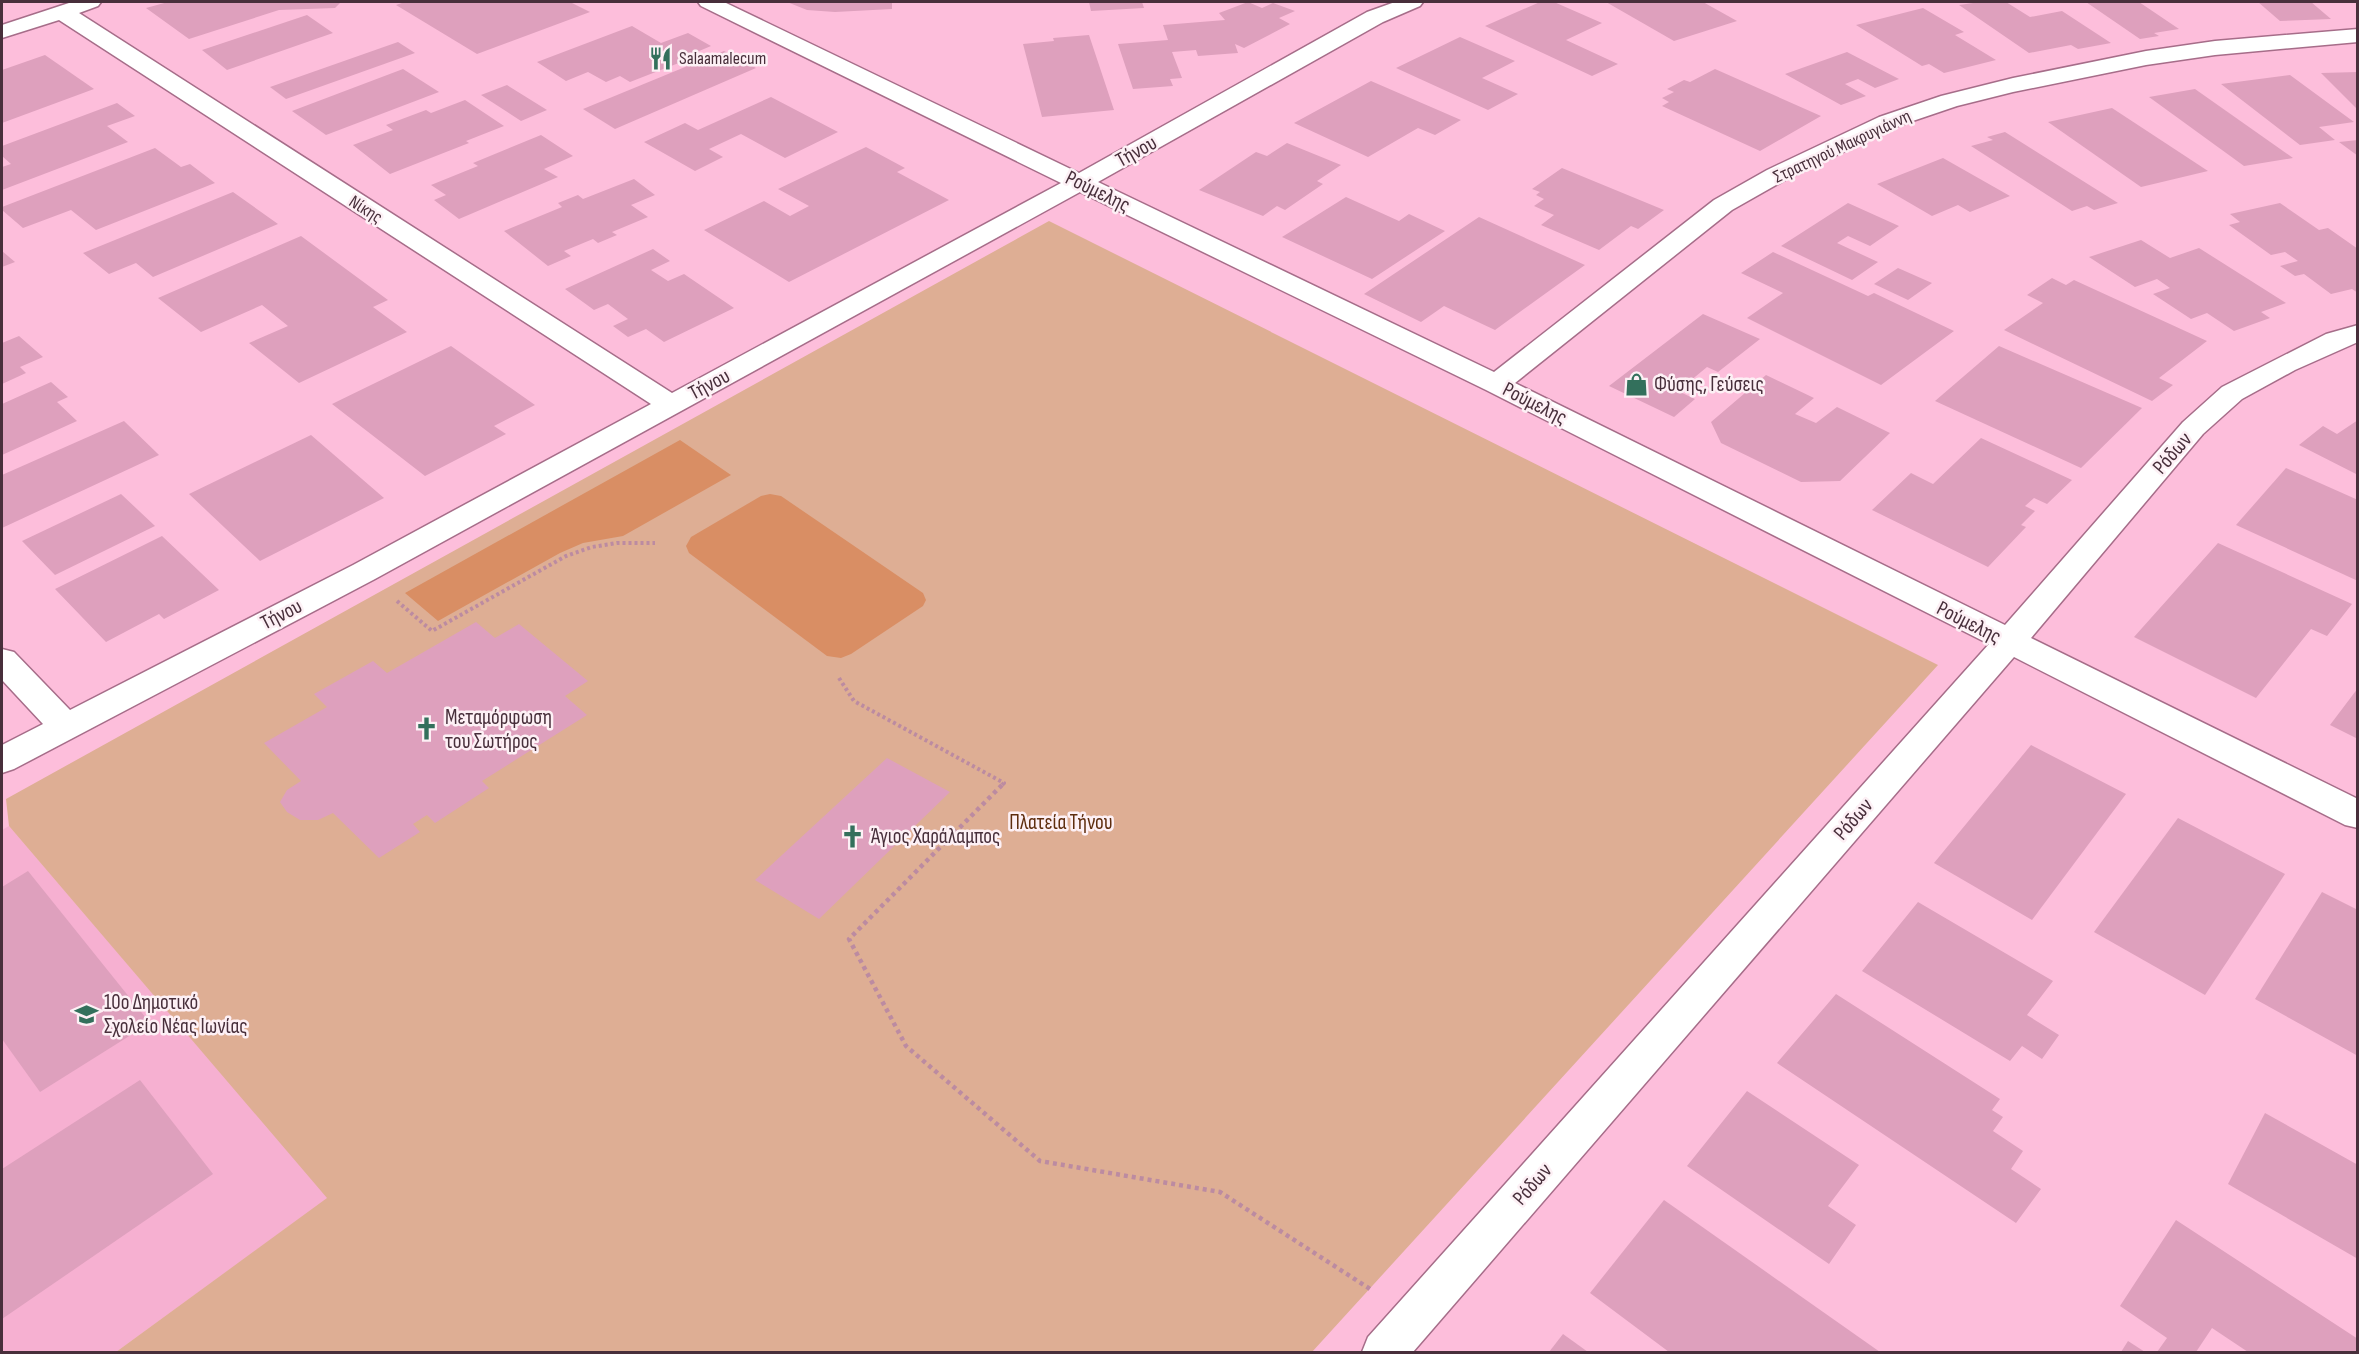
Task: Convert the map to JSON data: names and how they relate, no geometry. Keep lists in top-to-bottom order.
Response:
{
  "streets": {
    "street": [
      "Στρατηγού Μακρυγιάννη",
      "Τήνου",
      "Ρούμελης",
      "Νίκης",
      "Ρόδων"
    ]
  },
  "crossings": [
    ["Στρατηγού Μακρυγιάννη", "Ρούμελης"],
    ["Τήνου", "Ρούμελης"],
    ["Τήνου", "Νίκης"],
    ["Ρούμελης", "Ρόδων"]
  ],
  "parks": ["Πλατεία Τήνου"],
  "places": {
    "restaurant": ["Salaamalecum"],
    "shop": ["Φύσης, Γεύσεις"],
    "church": ["Μεταμόρφωση του Σωτήρος", "Άγιος Χαράλαμπος"],
    "school or university": ["10ο Δημοτικό Σχολείο Νέας Ιωνίας"]
  }
}
